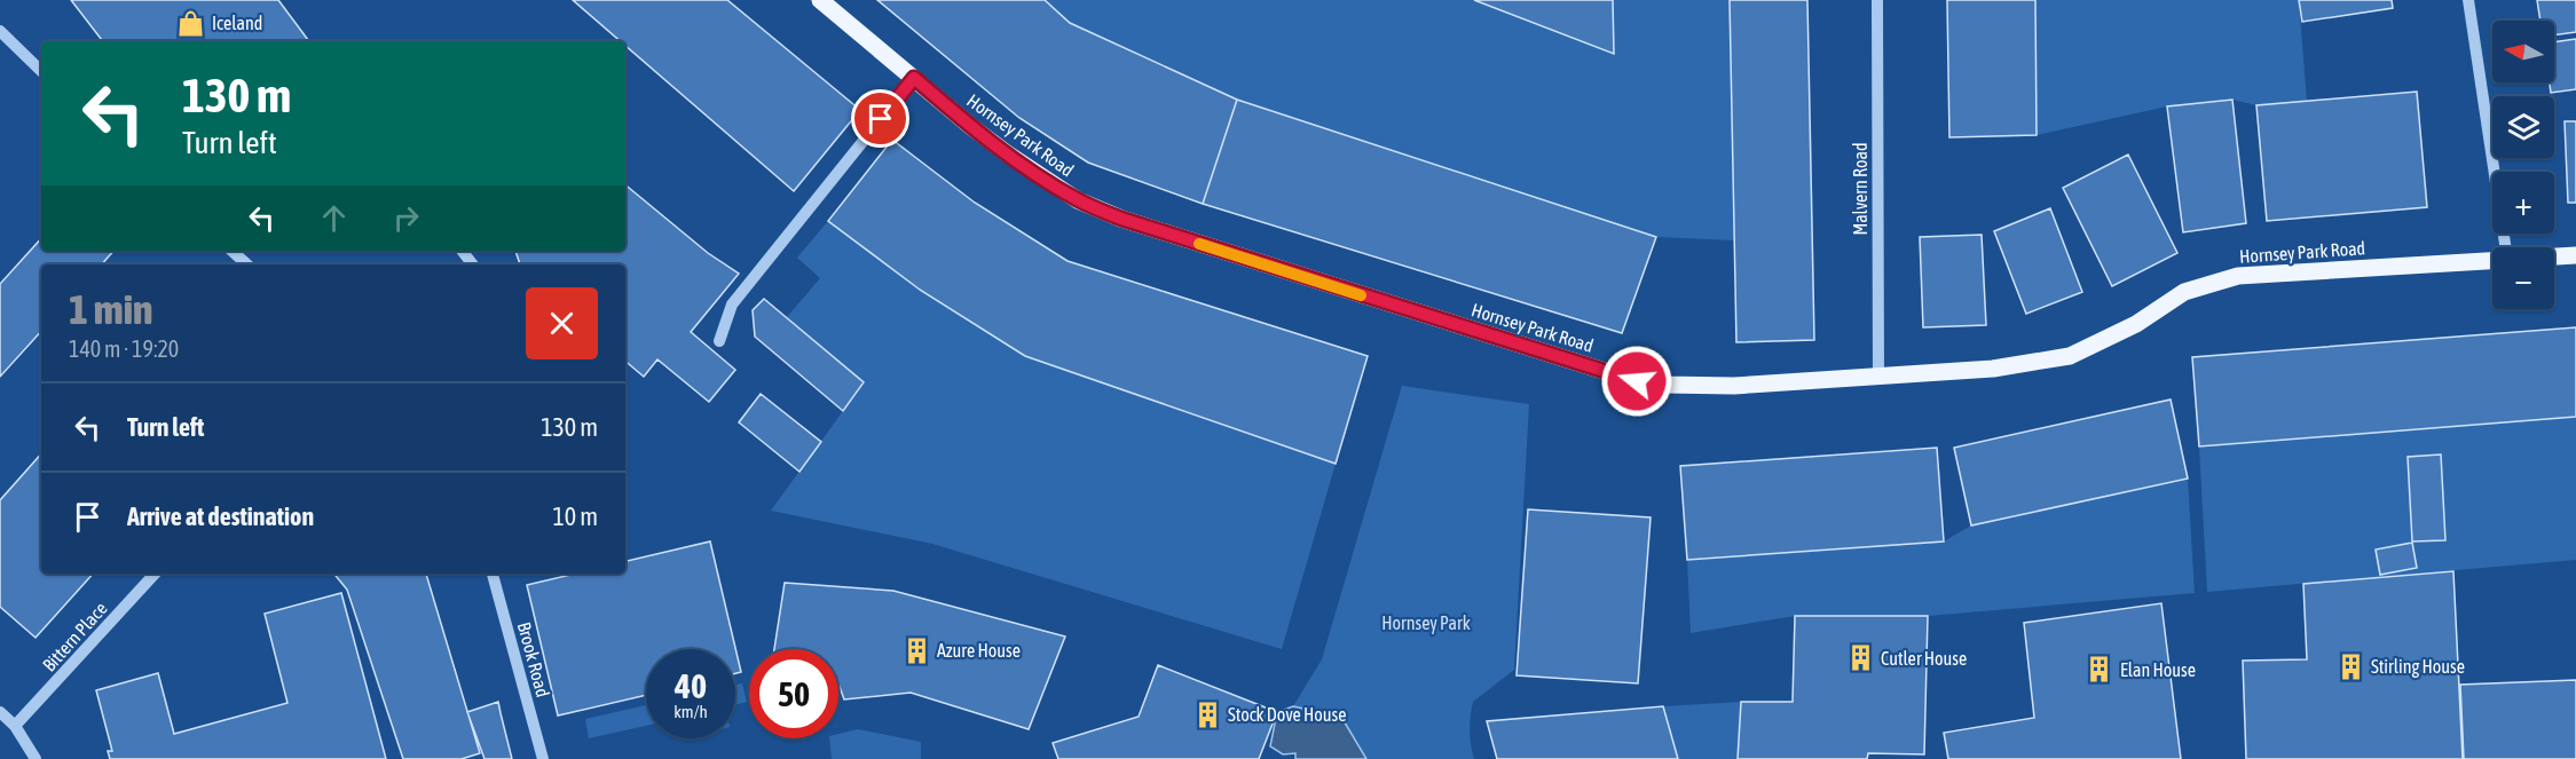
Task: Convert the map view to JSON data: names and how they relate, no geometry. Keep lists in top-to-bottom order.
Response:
{
  "streets": {
    "main road": ["Hornsey Park Road"],
    "street": ["Malvern Road", "Bittern Place", "Brook Road"]
  },
  "crossings": [
    ["Hornsey Park Road", "Malvern Road"]
  ],
  "parks": ["Hornsey Park"],
  "places": {
    "shop": ["Iceland"],
    "building": [
      "Azure House",
      "Cutler House",
      "Stirling House",
      "Elan House",
      "Stock Dove House"
    ]
  },
  "north": "left",
  "page": {
    "map_buttons": ["+", "−"],
    "turn": ["130 m", "Turn left"],
    "heading": ["1 min", "140 m · 19:20"],
    "list": [
      {
        "name": "Turn left",
        "value": "130 m"
      },
      {
        "name": "Arrive at destination",
        "value": "10 m"
      }
    ],
    "speed": "40 km/h",
    "limit": "50"
  }
}
